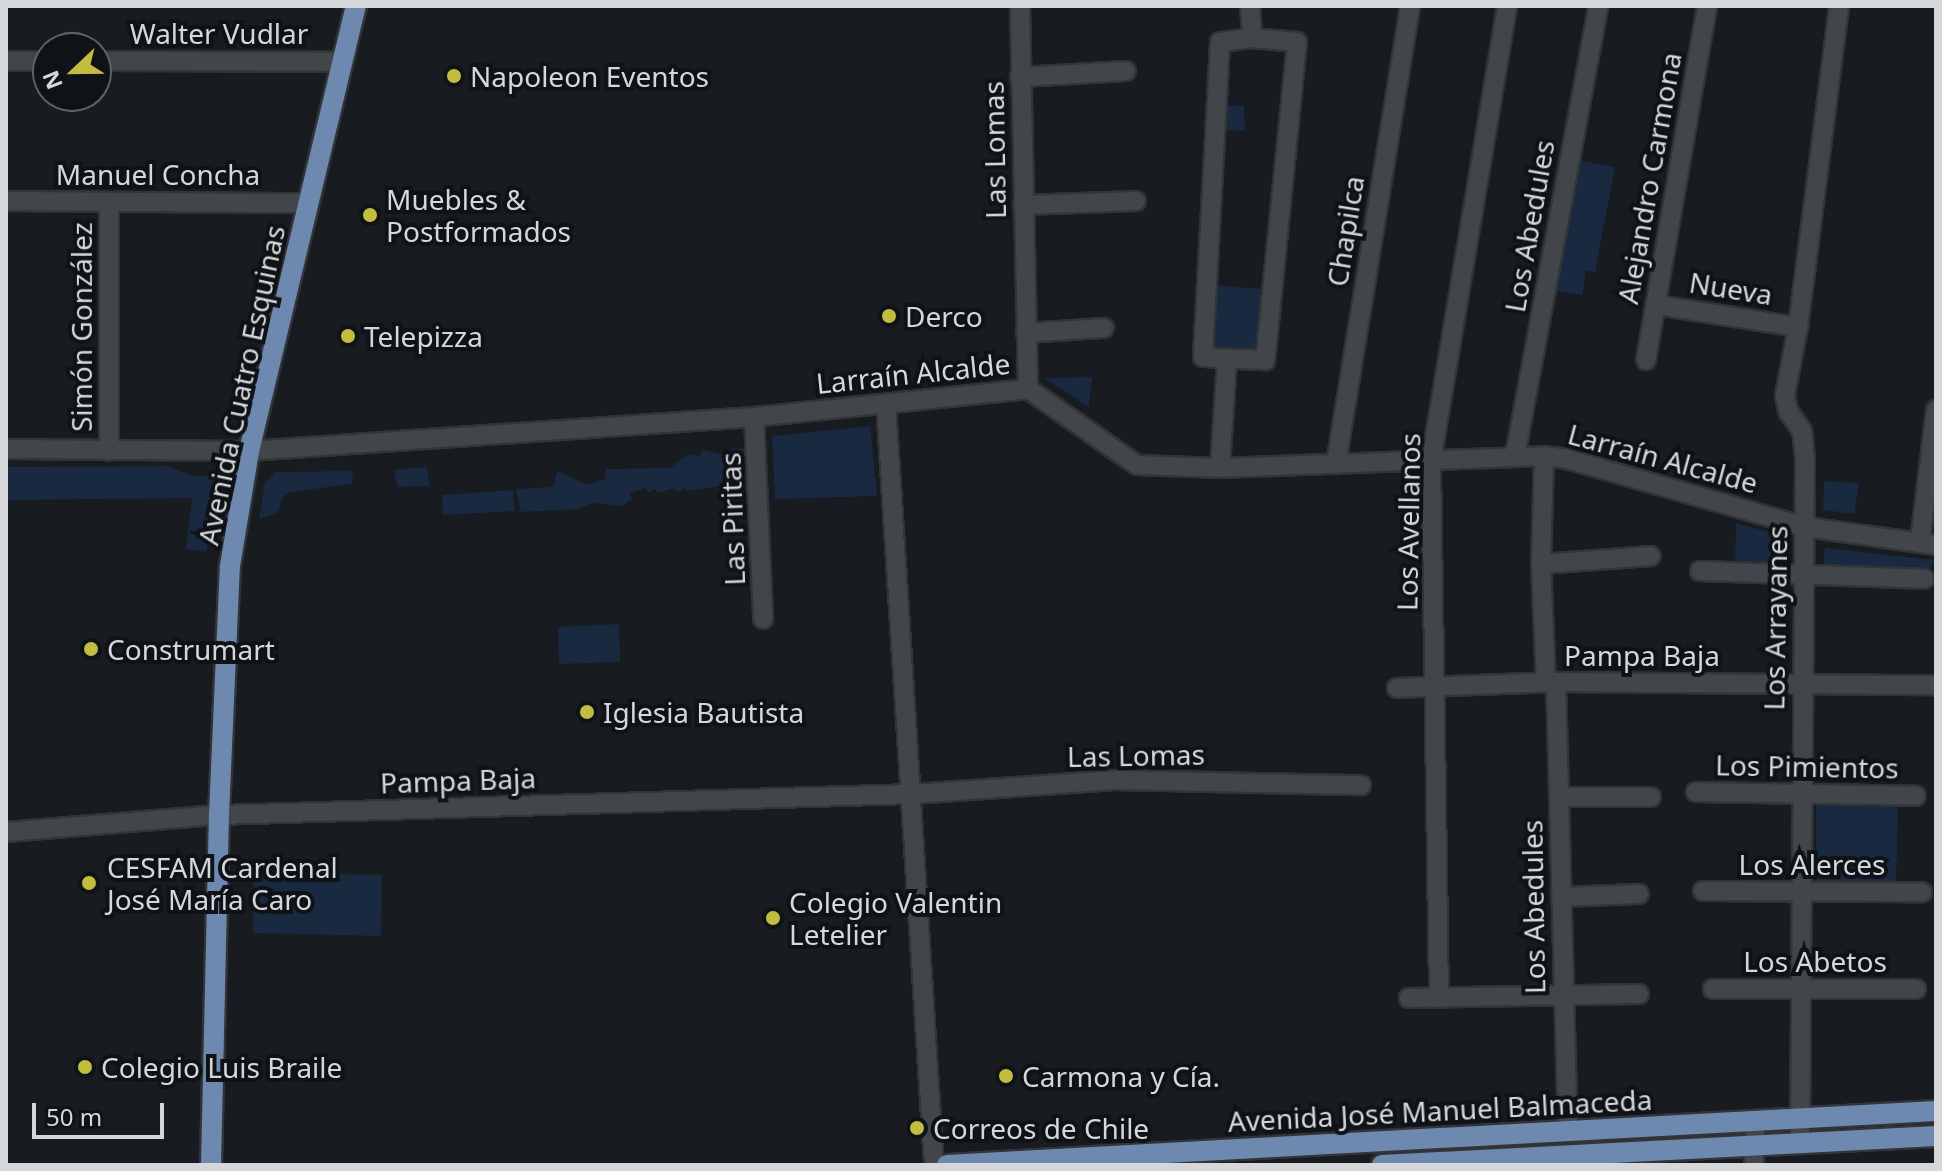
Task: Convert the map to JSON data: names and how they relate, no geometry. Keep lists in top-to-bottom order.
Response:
{
  "streets": {
    "main road": ["Avenida Cuatro Esquinas", "Avenida José Manuel Balmaceda"],
    "street": [
      "Walter Vudlar",
      "Las Lomas",
      "Manuel Concha",
      "Alejandro Carmona",
      "Los Abedules",
      "Chapilca",
      "Nueva",
      "Simón González",
      "Larraín Alcalde",
      "Las Piritas",
      "Los Avellanos",
      "Los Arrayanes",
      "Pampa Baja",
      "Los Pimientos",
      "Los Alerces",
      "Los Abetos"
    ]
  },
  "crossings": [
    ["Walter Vudlar", "Avenida Cuatro Esquinas"],
    ["Las Lomas", "Larraín Alcalde"],
    ["Las Lomas", "Pampa Baja"],
    ["Manuel Concha", "Simón González"],
    ["Manuel Concha", "Avenida Cuatro Esquinas"],
    ["Alejandro Carmona", "Nueva"],
    ["Los Abedules", "Larraín Alcalde"],
    ["Los Abedules", "Pampa Baja"],
    ["Los Abedules", "Avenida José Manuel Balmaceda"],
    ["Chapilca", "Larraín Alcalde"],
    ["Nueva", "Los Arrayanes"],
    ["Simón González", "Larraín Alcalde"],
    ["Larraín Alcalde", "Avenida Cuatro Esquinas"],
    ["Larraín Alcalde", "Las Piritas"],
    ["Larraín Alcalde", "Los Avellanos"],
    ["Larraín Alcalde", "Los Arrayanes"],
    ["Avenida Cuatro Esquinas", "Pampa Baja"],
    ["Los Avellanos", "Pampa Baja"],
    ["Los Arrayanes", "Pampa Baja"],
    ["Los Arrayanes", "Los Pimientos"],
    ["Los Arrayanes", "Los Alerces"],
    ["Los Arrayanes", "Los Abetos"],
    ["Los Arrayanes", "Avenida José Manuel Balmaceda"]
  ],
  "places": [
    "Napoleon Eventos",
    "Muebles & Postformados",
    "Derco",
    "Telepizza",
    "Construmart",
    "Iglesia Bautista",
    "CESFAM Cardenal José María Caro",
    "Colegio Valentin Letelier",
    "Colegio Luis Braile",
    "Carmona y Cía.",
    "Correos de Chile"
  ],
  "scale_bar": "50 m",
  "north": "left"
}
